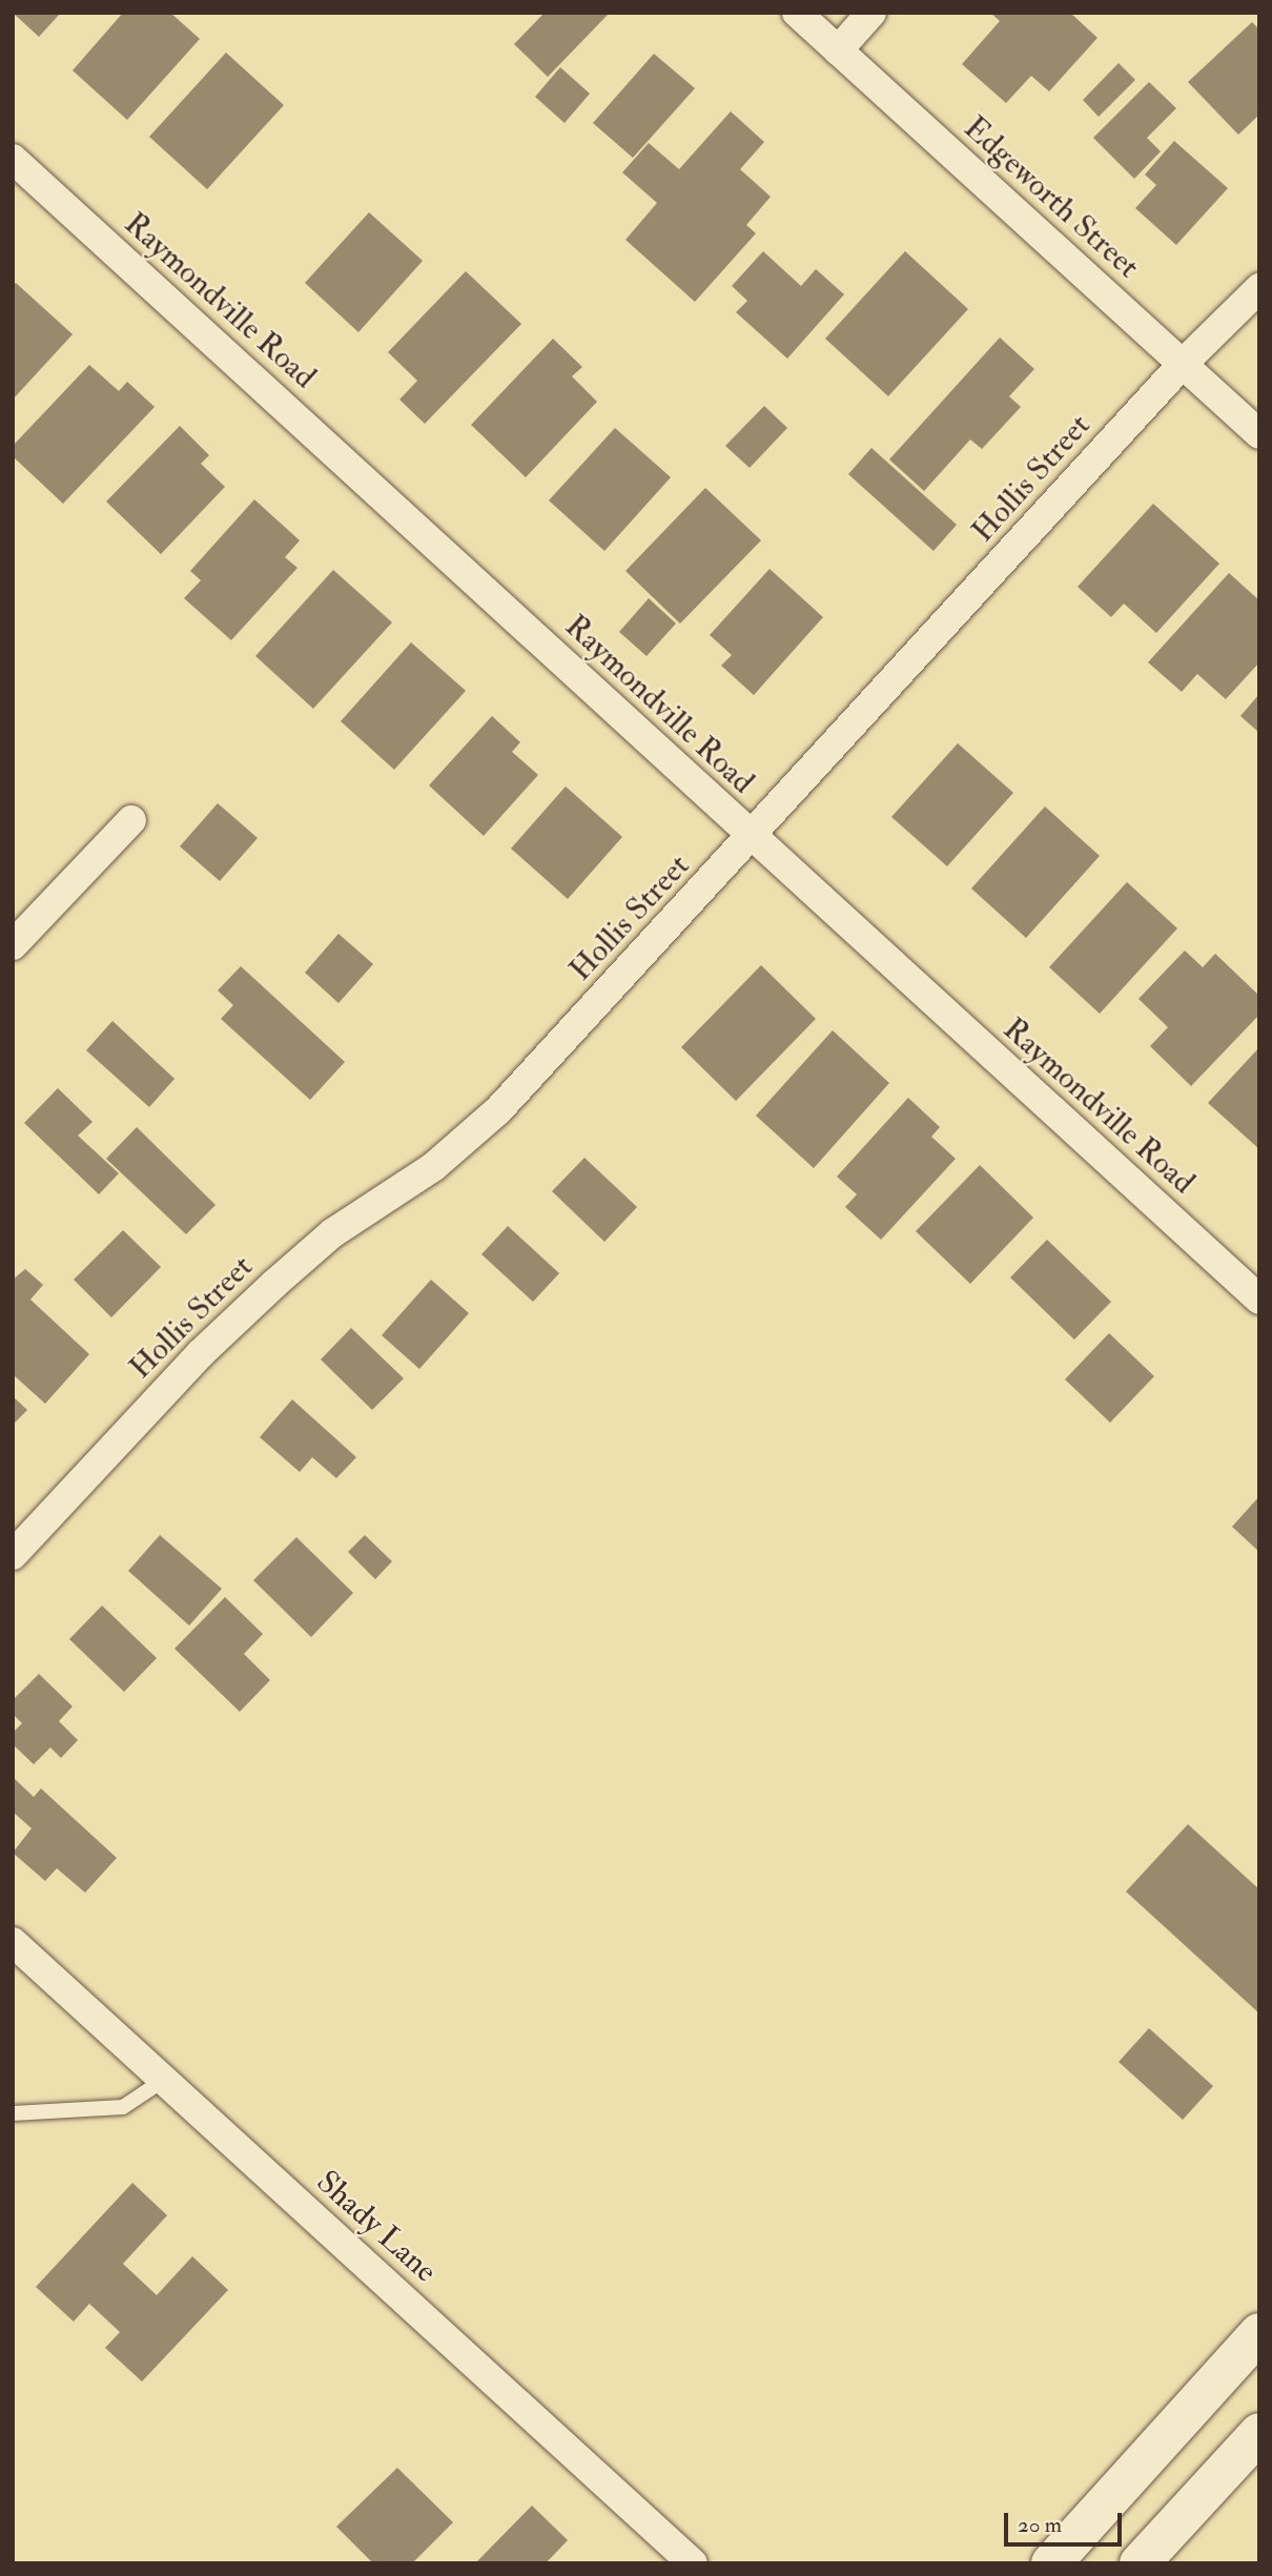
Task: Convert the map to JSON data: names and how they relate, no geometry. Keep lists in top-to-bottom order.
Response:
{
  "streets": {
    "street": [
      "Edgeworth Street",
      "Raymondville Road",
      "Hollis Street",
      "Shady Lane"
    ]
  },
  "crossings": [
    ["Edgeworth Street", "Hollis Street"],
    ["Raymondville Road", "Hollis Street"]
  ],
  "scale_bar": "20 m"
}
